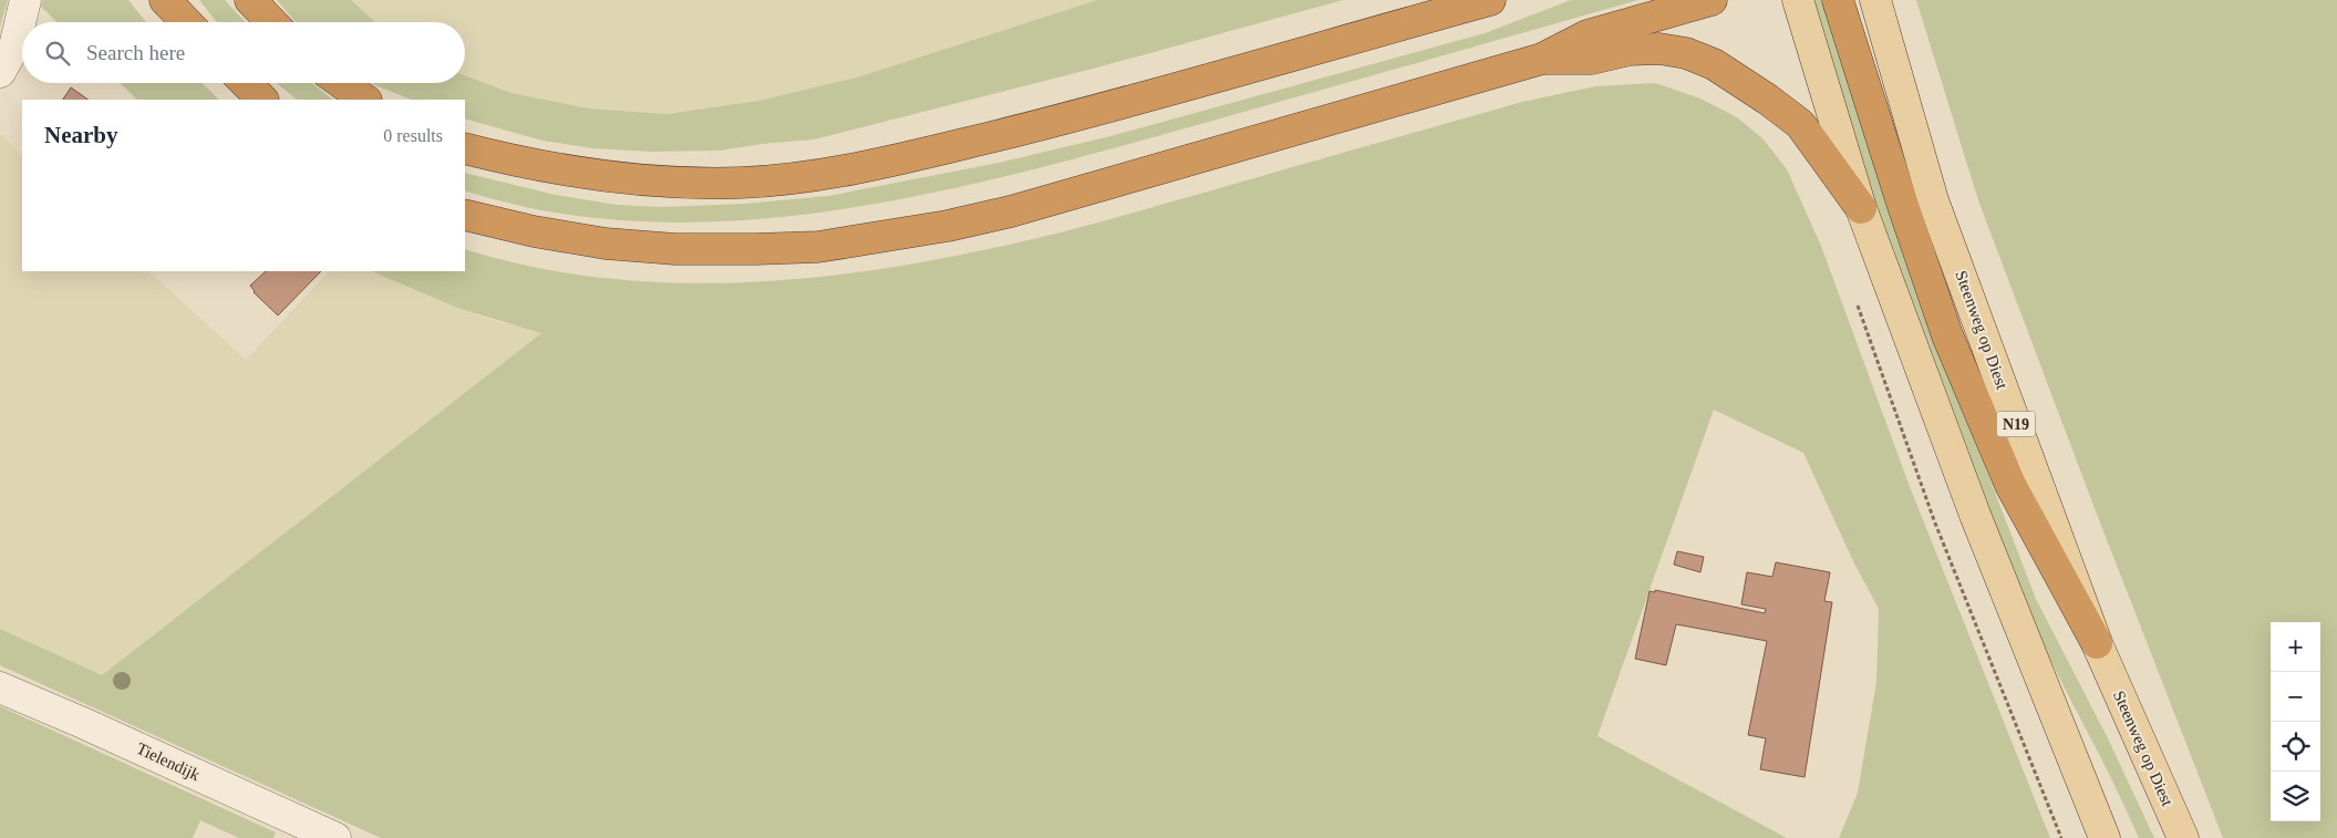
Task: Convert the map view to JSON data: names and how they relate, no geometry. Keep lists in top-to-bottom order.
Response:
{
  "streets": {
    "main road": ["Steenweg op Diest", "N19"],
    "street": ["Tielendijk"]
  },
  "page": {
    "search": "Search here",
    "heading": ["Nearby", "0 results"],
    "map_buttons": ["+", "−"]
  }
}
